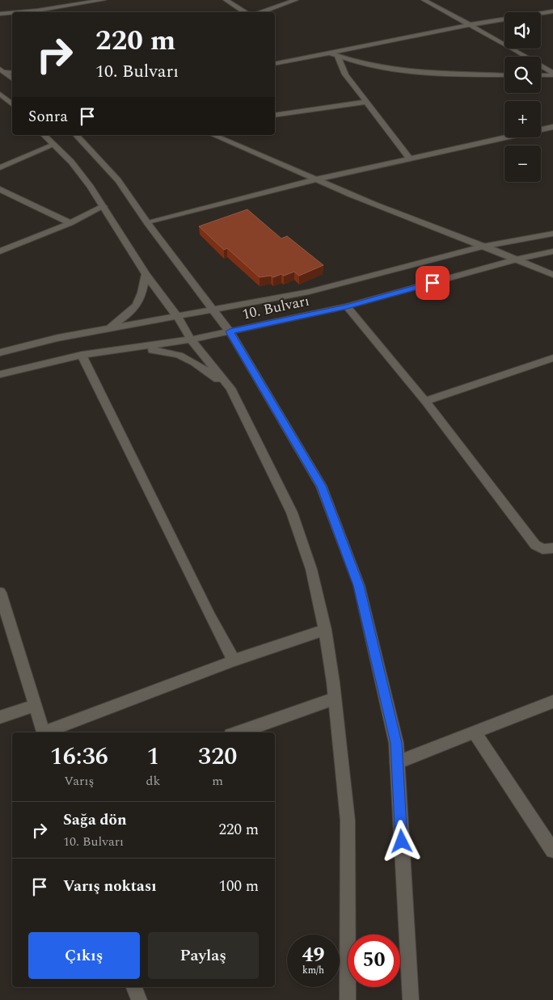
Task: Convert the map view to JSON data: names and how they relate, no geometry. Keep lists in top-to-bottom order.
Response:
{
  "streets": {
    "street": ["10. Bulvarı"]
  },
  "page": {
    "map_buttons": ["+", "−"],
    "turn": ["220 m", "10. Bulvarı"],
    "then": "Sonra",
    "eta": [
      "16:36",
      "Varış",
      "1",
      "dk",
      "320",
      "m"
    ],
    "list": [
      {
        "name": "Sağa dön",
        "note": "10. Bulvarı",
        "value": "220 m"
      },
      {
        "name": "Varış noktası",
        "value": "100 m"
      }
    ],
    "buttons": ["Çıkış", "Paylaş"],
    "speed": "49 km/h",
    "limit": "50"
  }
}
